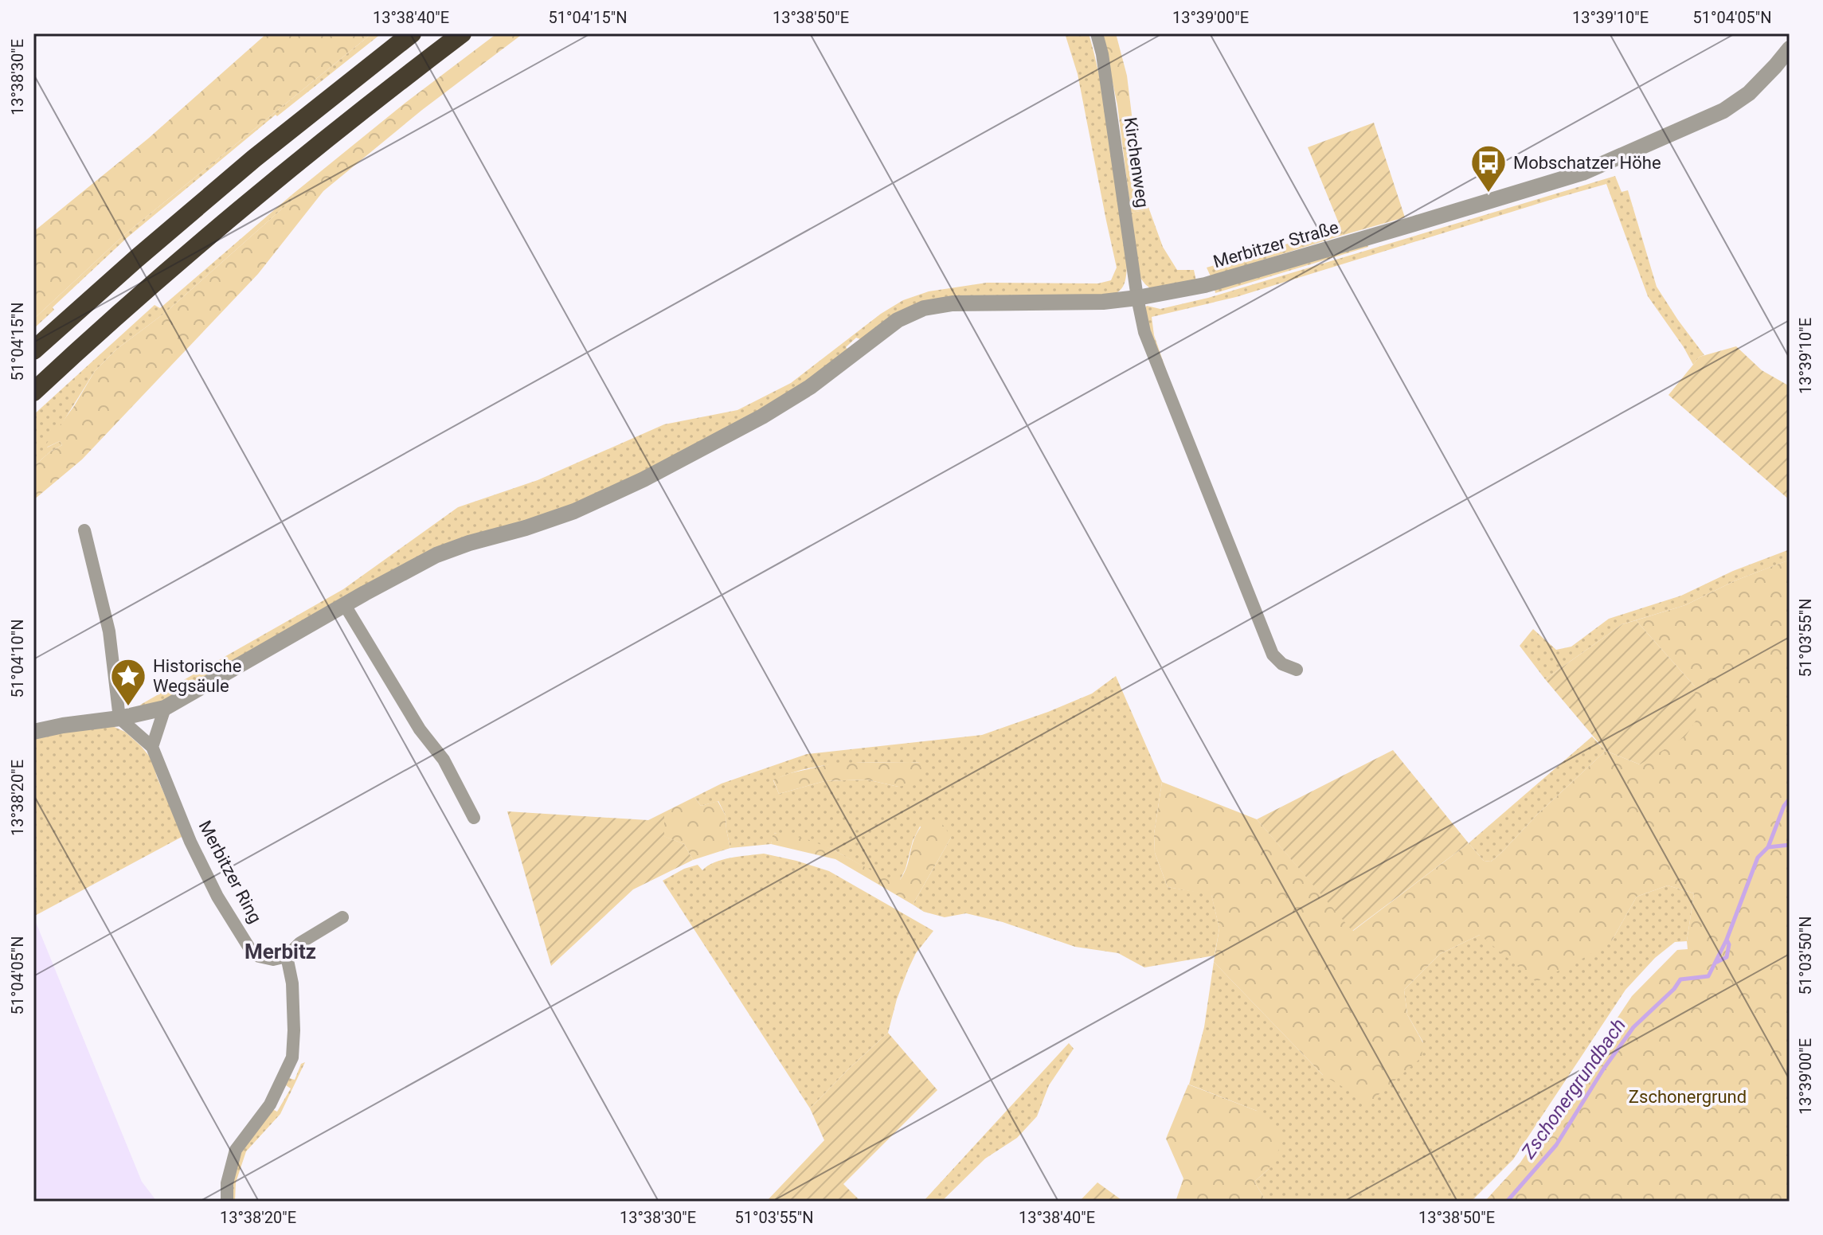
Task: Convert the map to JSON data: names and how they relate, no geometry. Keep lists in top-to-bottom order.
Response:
{
  "streets": {
    "street": ["Kirchenweg", "Merbitzer Straße", "Merbitzer Ring"]
  },
  "crossings": [
    ["Kirchenweg", "Merbitzer Straße"]
  ],
  "districts": ["Merbitz"],
  "water": ["Zschonergrundbach"],
  "parks": ["Zschonergrund"],
  "places": {
    "bus stop": ["Mobschatzer Höhe"],
    "place": ["Historische Wegsäule"]
  },
  "coordinates": [
    "13°38'40\"E",
    "51°04'15\"N",
    "13°38'50\"E",
    "13°39'00\"E",
    "13°39'10\"E",
    "51°04'05\"N",
    "13°38'30\"E",
    "51°03'55\"N",
    "51°04'10\"N",
    "13°38'20\"E",
    "51°03'50\"N"
  ]
}
